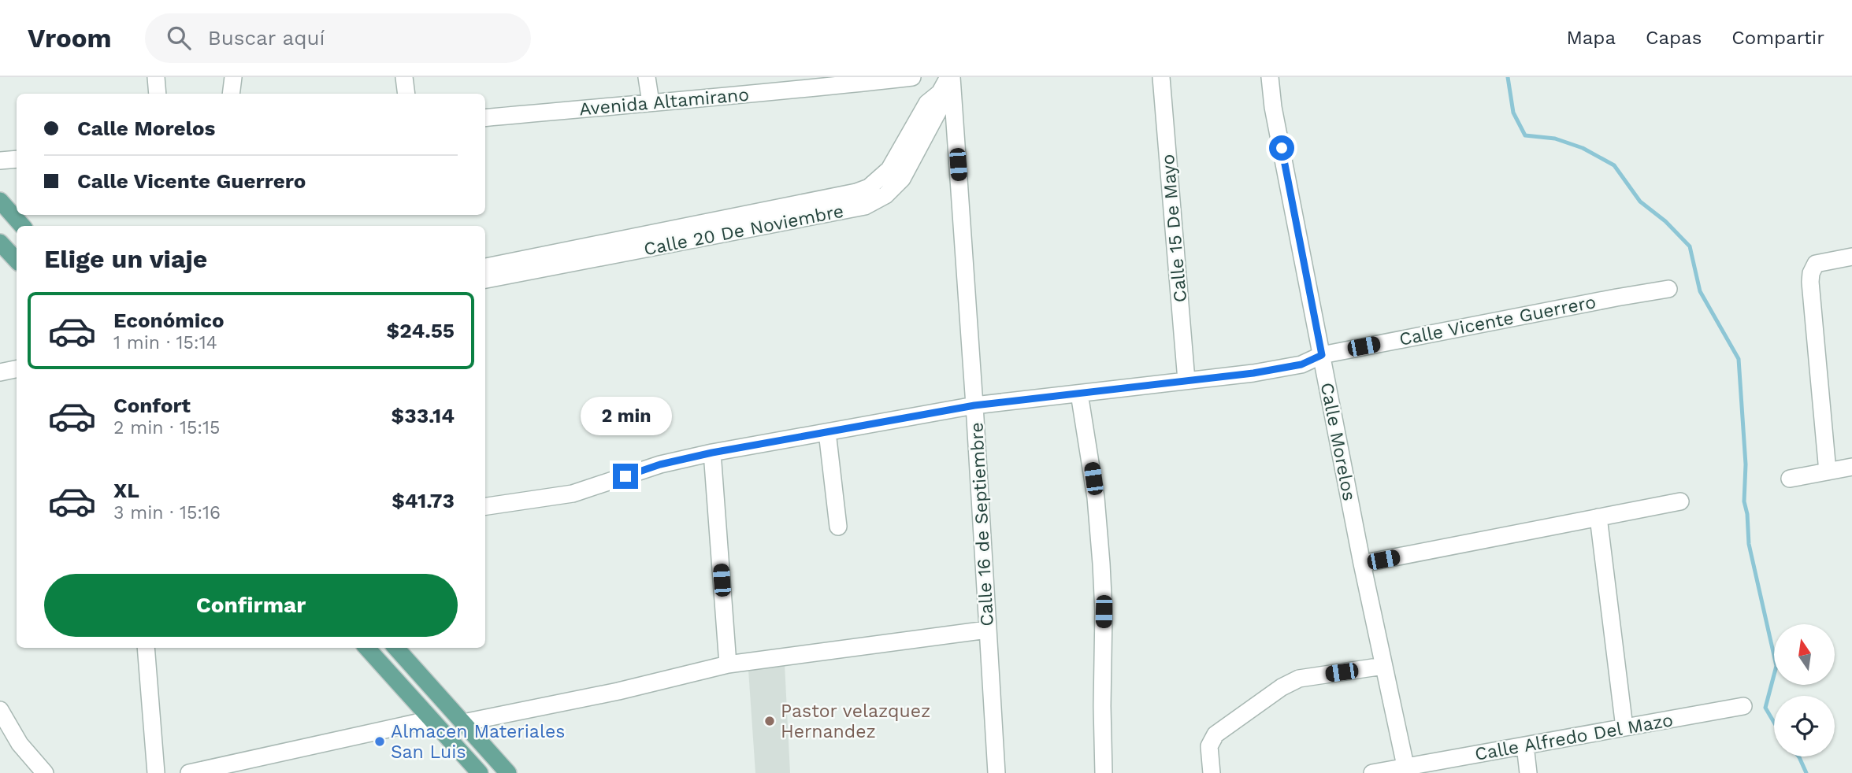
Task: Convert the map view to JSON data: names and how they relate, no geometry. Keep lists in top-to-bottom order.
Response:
{
  "streets": {
    "street": [
      "Avenida Altamirano",
      "Calle 15 De Mayo",
      "Calle 20 De Noviembre",
      "Calle Vicente Guerrero",
      "Calle Morelos",
      "Calle 16 de Septiembre",
      "Calle Alfredo Del Mazo"
    ]
  },
  "crossings": [
    ["Calle 15 De Mayo", "Calle Vicente Guerrero"],
    ["Calle 20 De Noviembre", "Calle 16 de Septiembre"],
    ["Calle Vicente Guerrero", "Calle Morelos"],
    ["Calle Vicente Guerrero", "Calle 16 de Septiembre"],
    ["Calle Morelos", "Calle Alfredo Del Mazo"]
  ],
  "places": ["Pastor velazquez Hernandez", "Almacen Materiales San Luis"],
  "north": "top",
  "page": {
    "header": "Vroom",
    "search": "Buscar aquí",
    "nav": ["Mapa", "Capas", "Compartir"],
    "banner": ["Calle Morelos", "Calle Vicente Guerrero"],
    "heading": "Elige un viaje",
    "list": [
      {
        "name": "Económico",
        "note": "1 min · 15:14",
        "value": "$24.55"
      },
      {
        "name": "Confort",
        "note": "2 min · 15:15",
        "value": "$33.14"
      },
      {
        "name": "XL",
        "note": "3 min · 15:16",
        "value": "$41.73"
      }
    ],
    "bubble": "2 min",
    "buttons": "Confirmar"
  }
}
